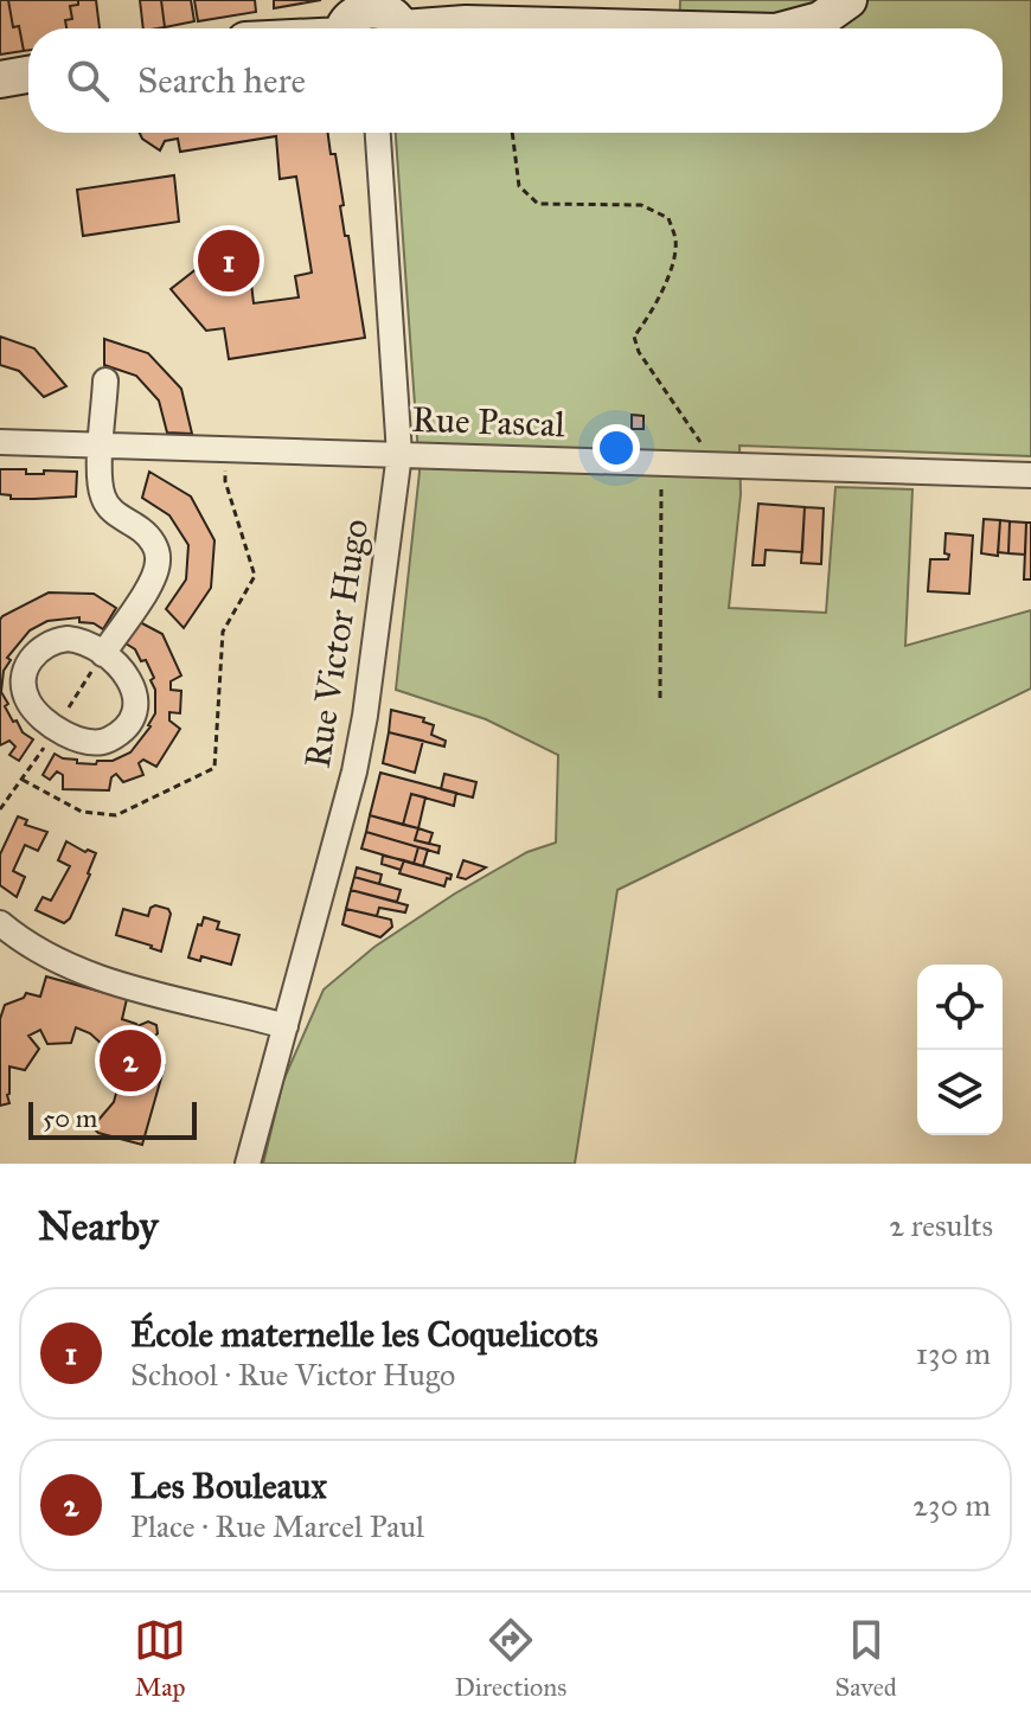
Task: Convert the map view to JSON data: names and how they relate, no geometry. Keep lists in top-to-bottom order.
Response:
{
  "streets": {
    "street": ["Rue Pascal", "Rue Victor Hugo"]
  },
  "crossings": [
    ["Rue Pascal", "Rue Victor Hugo"]
  ],
  "scale_bar": "50 m",
  "page": {
    "search": "Search here",
    "pins": ["1", "2"],
    "scale": "50 m",
    "heading": ["Nearby", "2 results"],
    "list": [
      {
        "mark": "1",
        "name": "École maternelle les Coquelicots",
        "note": "School · Rue Victor Hugo",
        "value": "130 m"
      },
      {
        "mark": "2",
        "name": "Les Bouleaux",
        "note": "Place · Rue Marcel Paul",
        "value": "230 m"
      }
    ],
    "nav": ["Map", "Directions", "Saved"]
  }
}
